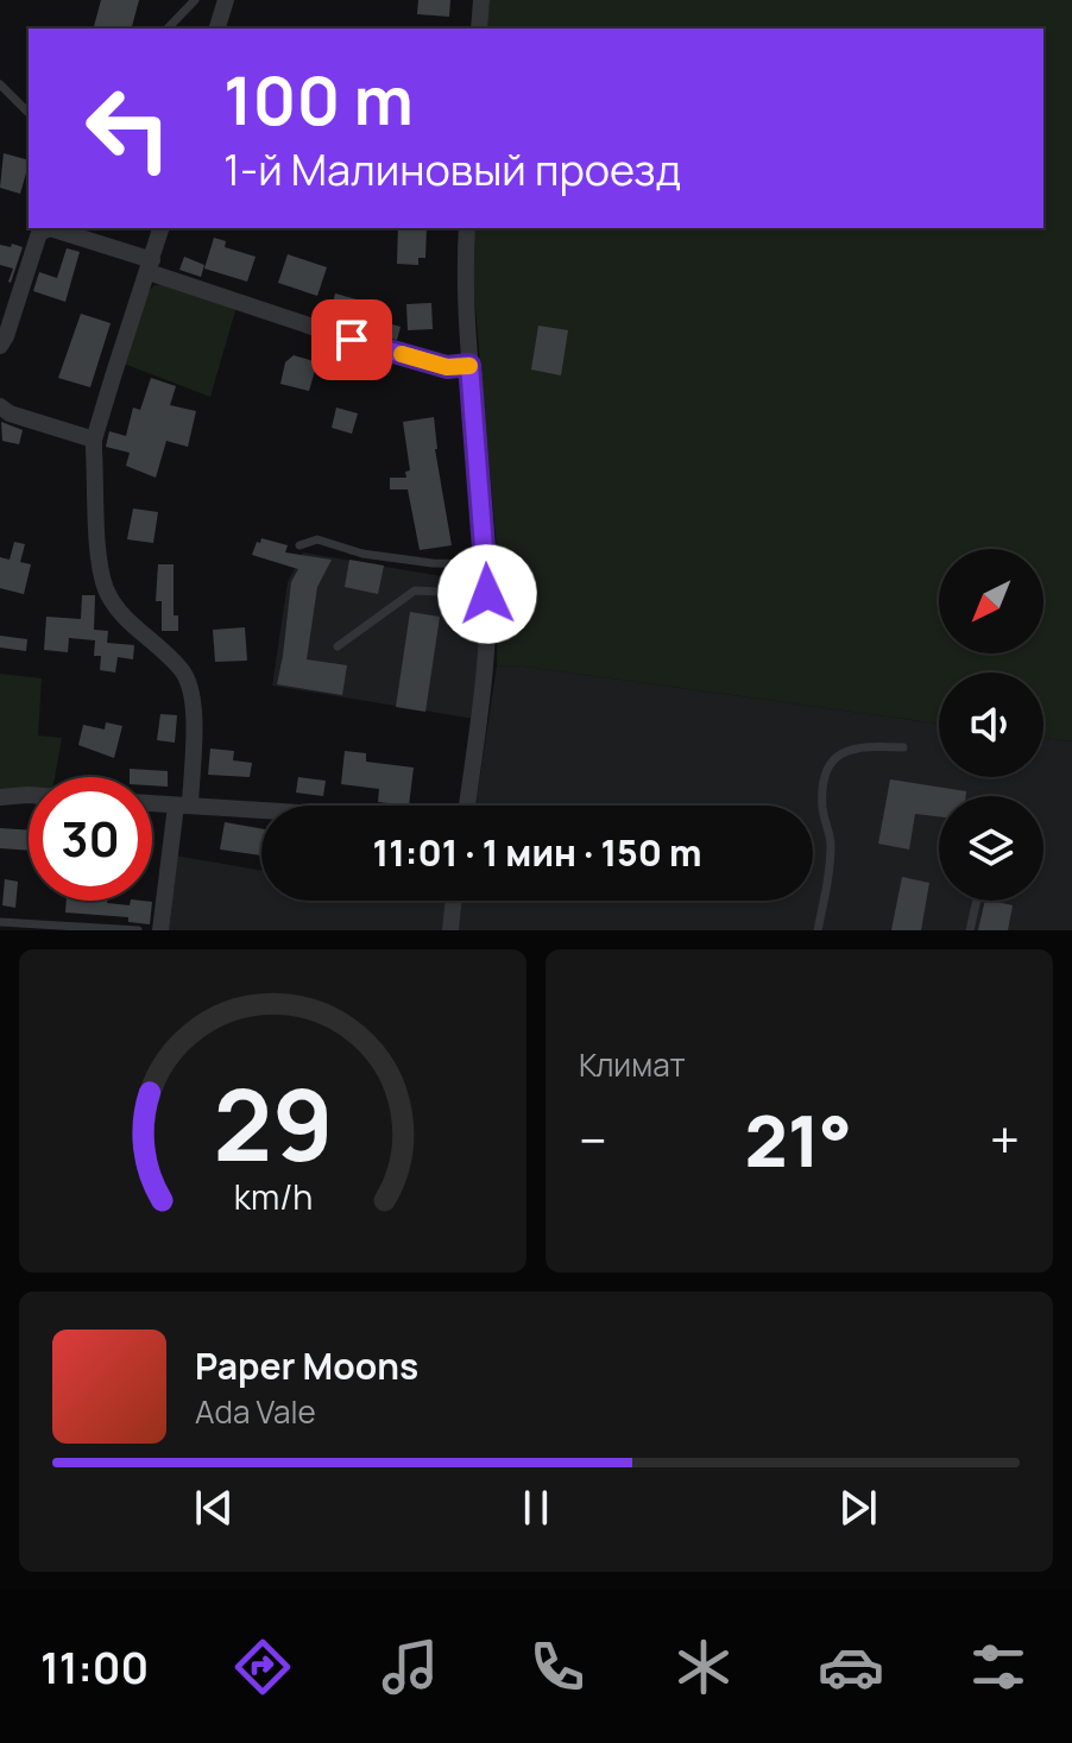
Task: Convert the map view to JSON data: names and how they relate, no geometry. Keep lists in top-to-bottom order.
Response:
{
  "north": "bottom left",
  "page": {
    "turn": ["100 m", "1-й Малиновый проезд"],
    "limit": "30",
    "trip": "11:01 · 1 мин · 150 m",
    "tile": "Климат",
    "heat": ["−", "21°", "+"],
    "song": ["Paper Moons", "Ada Vale"],
    "tabs": "11:00",
    "gauge": ["29", "km/h"]
  }
}
